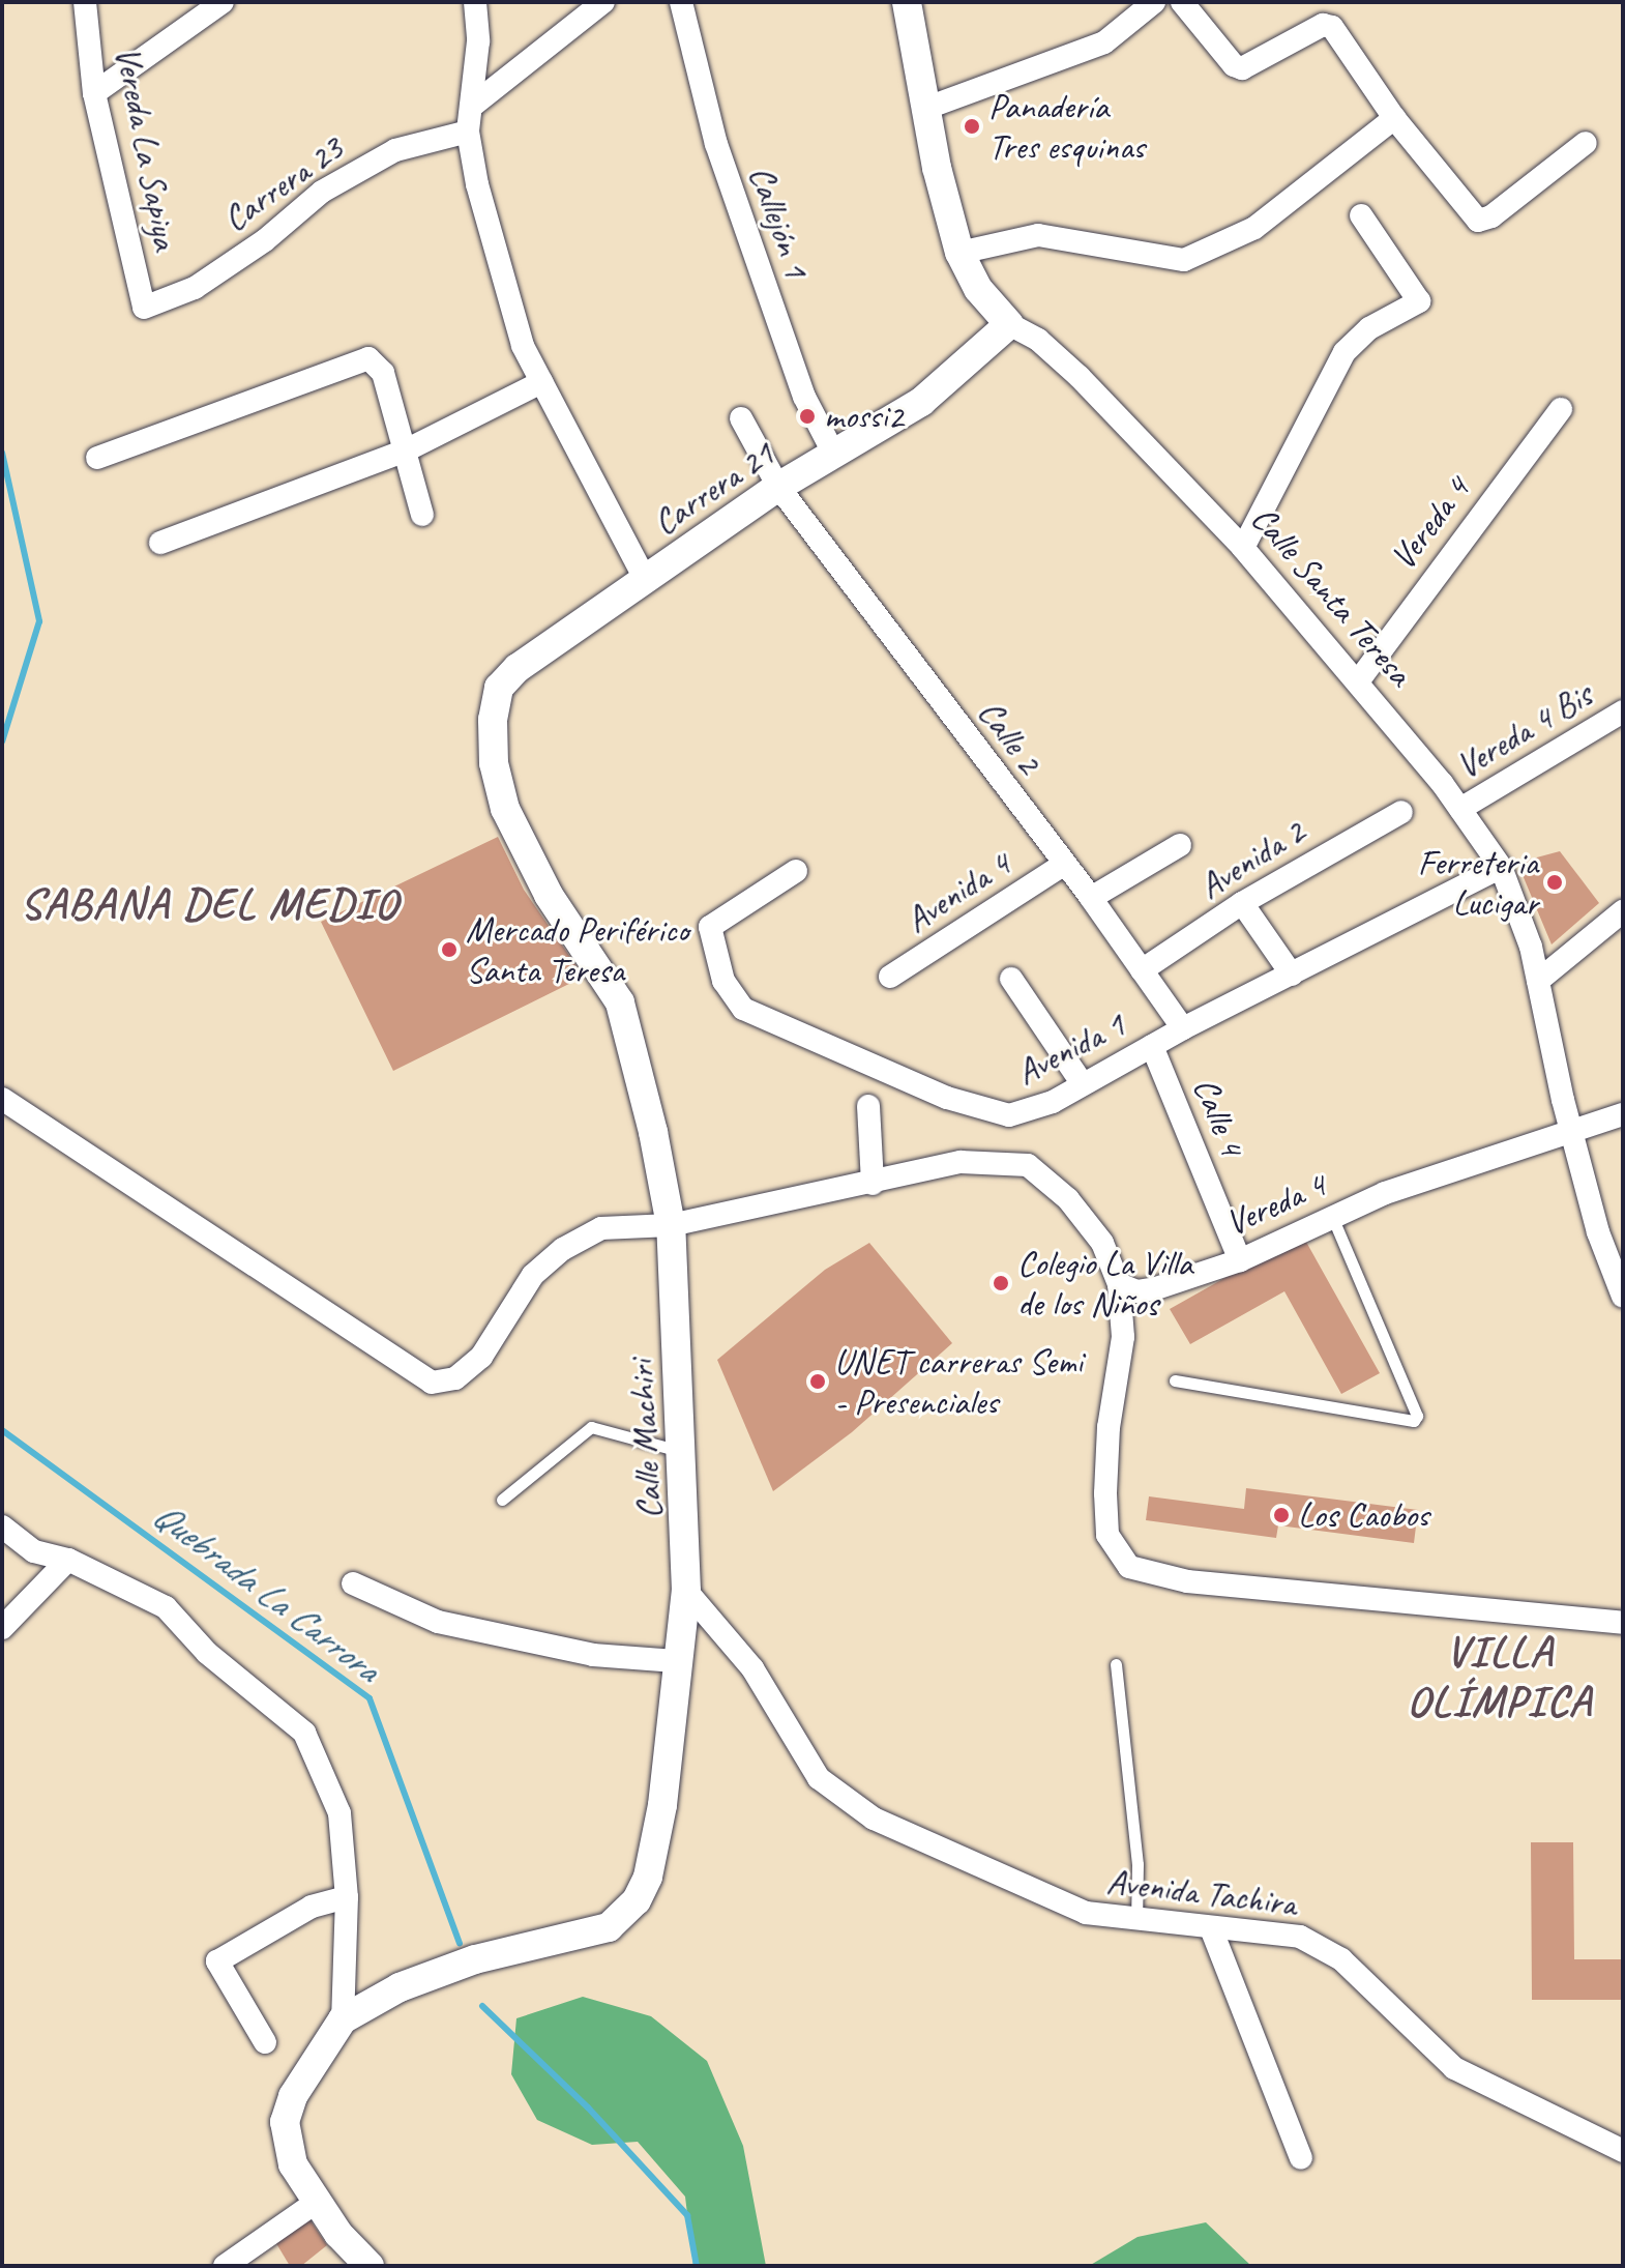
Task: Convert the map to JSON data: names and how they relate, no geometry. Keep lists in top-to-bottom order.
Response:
{
  "streets": {
    "street": [
      "Vereda La Sapiya",
      "Carrera 23",
      "Callejón 1",
      "Carrera 21",
      "Vereda 4",
      "Calle Santa Teresa",
      "Vereda 4 Bis",
      "Calle 2",
      "Avenida 2",
      "Avenida 4",
      "Avenida 1",
      "Calle 4",
      "Calle Machiri",
      "Avenida Tachira"
    ]
  },
  "crossings": [
    ["Vereda La Sapiya", "Carrera 23"],
    ["Callejón 1", "Carrera 21"],
    ["Carrera 21", "Calle Santa Teresa"],
    ["Carrera 21", "Calle 2"],
    ["Carrera 21", "Calle Machiri"],
    ["Vereda 4", "Calle Santa Teresa"],
    ["Vereda 4", "Calle 4"],
    ["Calle Santa Teresa", "Vereda 4 Bis"],
    ["Calle Santa Teresa", "Avenida 1"],
    ["Calle 2", "Avenida 2"],
    ["Calle 2", "Avenida 4"],
    ["Calle 2", "Avenida 1"],
    ["Avenida 1", "Calle 4"],
    ["Calle Machiri", "Avenida Tachira"]
  ],
  "districts": ["SABANA DEL MEDIO", "VILLA OLÍMPICA"],
  "water": ["Quebrada La Carrora"],
  "places": [
    "Panadería Tres esquinas",
    "mossi2",
    "Ferreteria Lucigar",
    "Mercado Periférico Santa Teresa",
    "Colegio La Villa de los Niños",
    "UNET carreras Semi - Presenciales",
    "Los Caobos"
  ]
}
